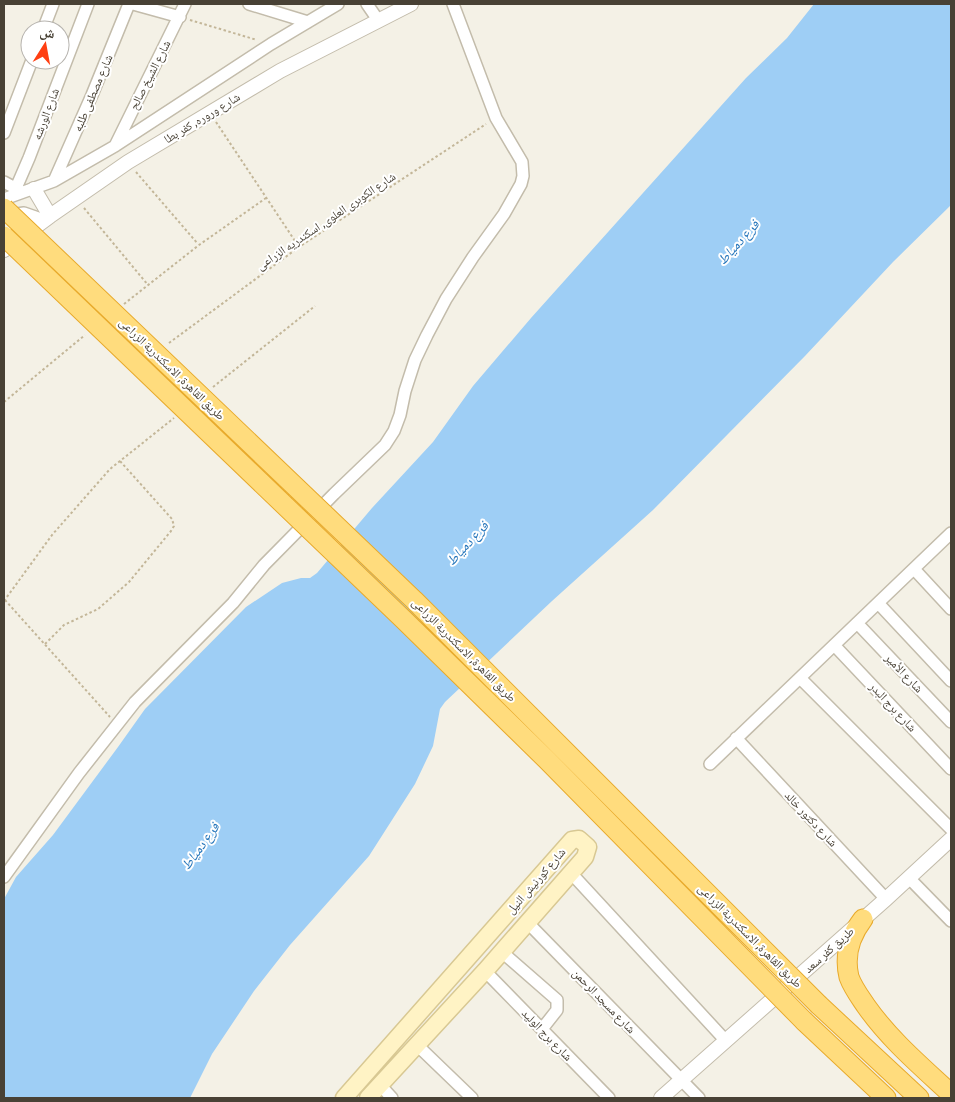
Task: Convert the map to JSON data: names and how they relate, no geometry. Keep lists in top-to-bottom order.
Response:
{
  "streets": {
    "highway": ["طريق القاهرة, الاسكندرية الزراعى"],
    "main road": ["شارع كورنيش النيل"],
    "street": [
      "شارع الشيخ صالح",
      "شارع مصطفى طلبه",
      "شارع الورشه",
      "شارع وروره, كفر بطا",
      "شارع الأمير",
      "شارع برج البدر",
      "شارع دكتور خالد",
      "طريق كفر سعد",
      "شارع مسجد الرحمن",
      "شارع برج الوليد"
    ],
    "path": ["شارع الكوبرى العلوى, اسكندريه الزراعى"]
  },
  "crossings": [
    ["شارع الورشه", "طريق القاهرة, الاسكندرية الزراعى"],
    ["شارع دكتور خالد", "طريق كفر سعد"],
    ["شارع كورنيش النيل", "شارع مسجد الرحمن"],
    ["شارع كورنيش النيل", "شارع برج الوليد"],
    ["طريق كفر سعد", "شارع مسجد الرحمن"]
  ],
  "water": ["فرع دمياط"],
  "north": "top"
}
